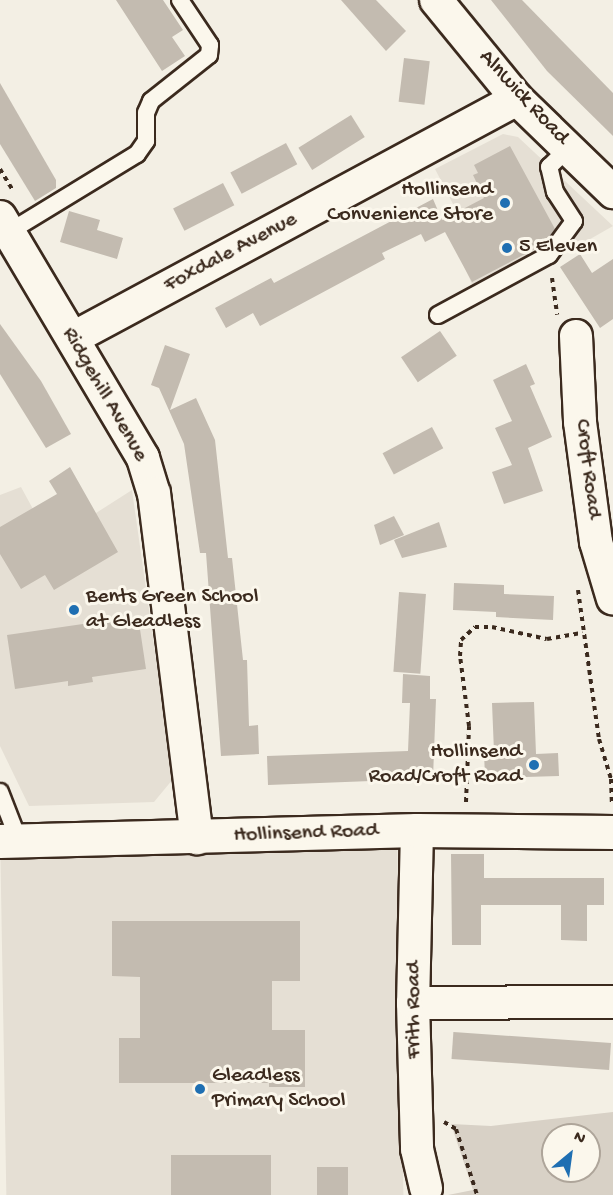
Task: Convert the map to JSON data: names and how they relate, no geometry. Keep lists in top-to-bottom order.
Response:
{
  "streets": {
    "main road": ["Hollinsend Road"],
    "street": [
      "Alnwick Road",
      "Foxdale Avenue",
      "Ridgehill Avenue",
      "Croft Road",
      "Frith Road"
    ]
  },
  "crossings": [
    ["Alnwick Road", "Foxdale Avenue"],
    ["Foxdale Avenue", "Ridgehill Avenue"],
    ["Ridgehill Avenue", "Hollinsend Road"],
    ["Hollinsend Road", "Frith Road"]
  ],
  "places": [
    "Hollinsend Convenience Store",
    "5 Eleven",
    "Bents Green School at Gleadless",
    "Hollinsend Road/Croft Road",
    "Gleadless Primary School"
  ],
  "north": "top right"
}
